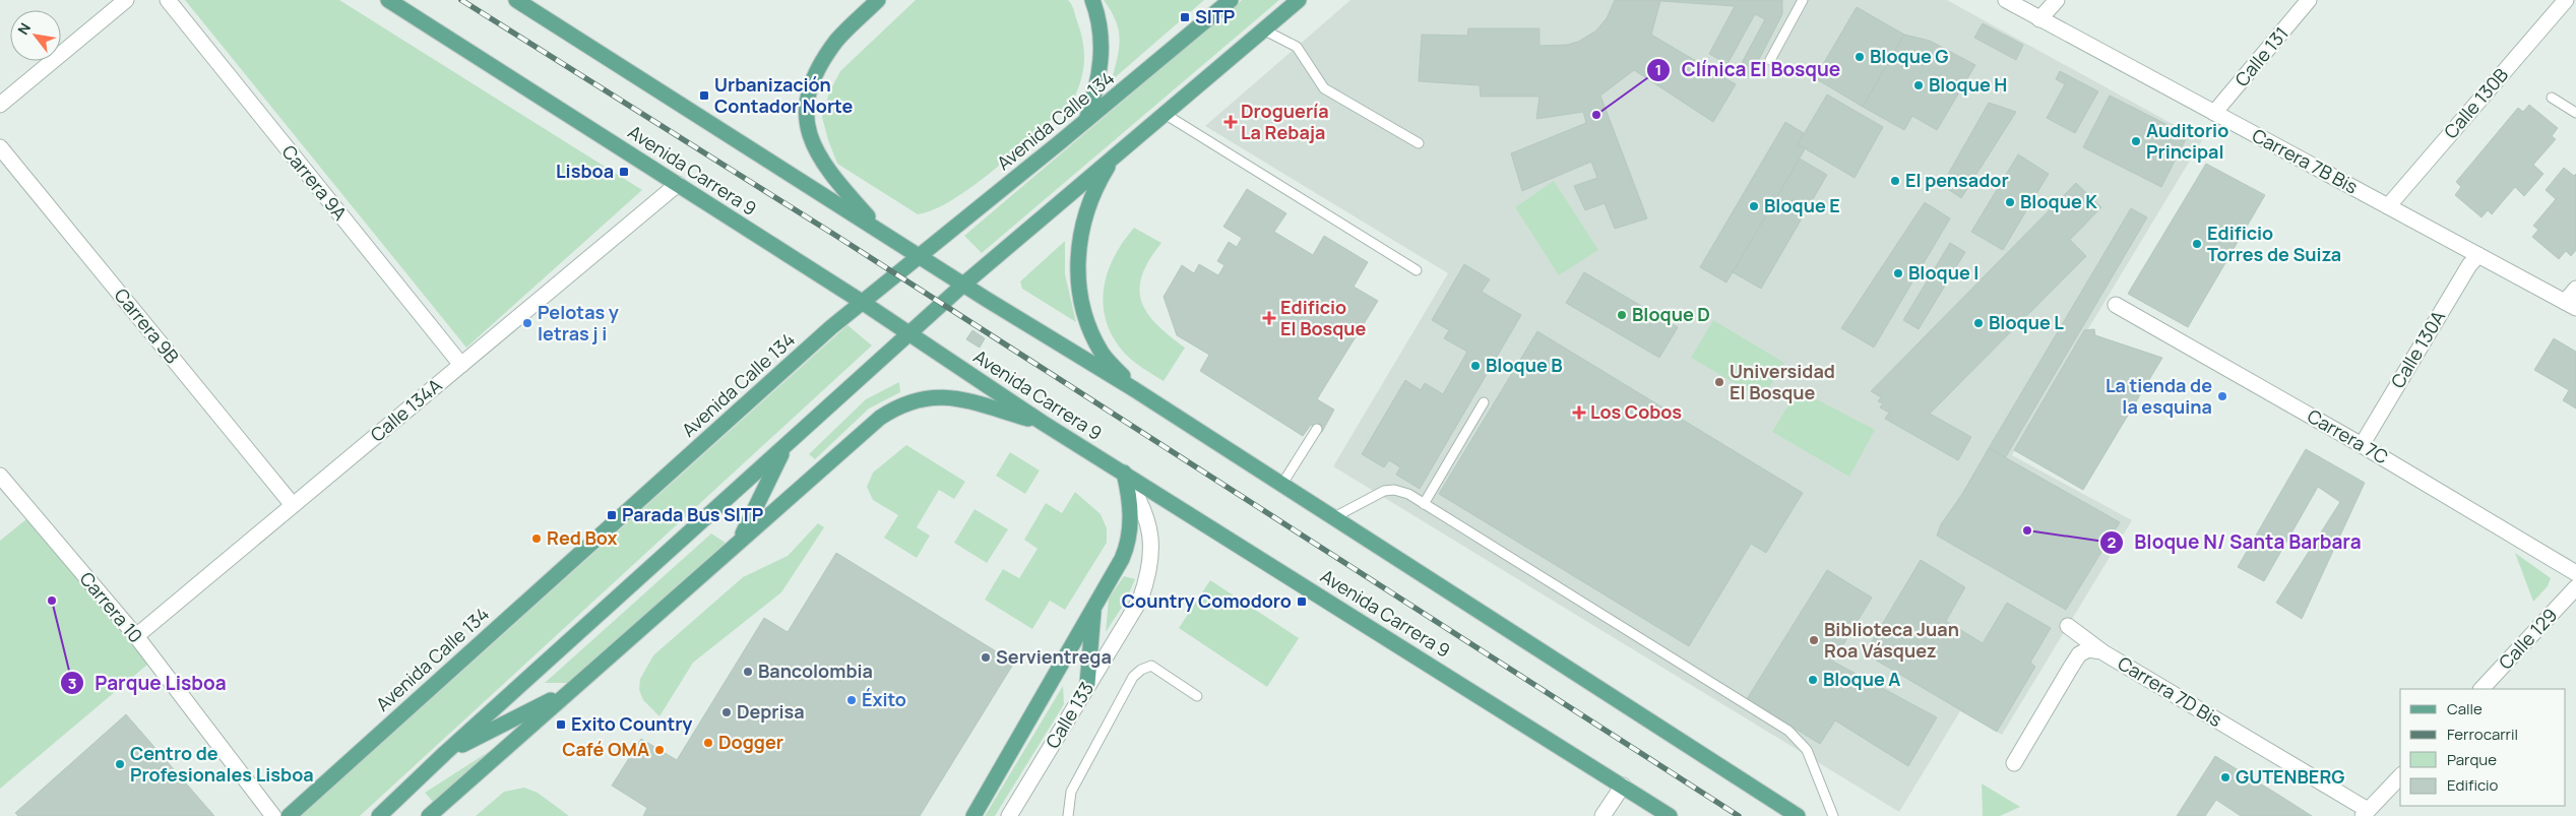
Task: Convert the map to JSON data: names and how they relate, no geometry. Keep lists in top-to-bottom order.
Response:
{
  "streets": {
    "main road": ["Avenida Calle 134", "Avenida Carrera 9"],
    "street": [
      "Calle 131",
      "Calle 130B",
      "Carrera 7B Bis",
      "Carrera 9A",
      "Carrera 9B",
      "Calle 130A",
      "Calle 134A",
      "Carrera 7C",
      "Carrera 10",
      "Calle 129",
      "Carrera 7D Bis",
      "Calle 133"
    ]
  },
  "crossings": [
    ["Calle 131", "Carrera 7B Bis"],
    ["Calle 130B", "Carrera 7B Bis"],
    ["Avenida Calle 134", "Avenida Carrera 9"],
    ["Carrera 7B Bis", "Calle 130A"],
    ["Avenida Carrera 9", "Calle 134A"],
    ["Avenida Carrera 9", "Calle 133"],
    ["Carrera 9A", "Calle 134A"],
    ["Carrera 9B", "Calle 134A"],
    ["Calle 130A", "Carrera 7C"],
    ["Calle 134A", "Carrera 10"]
  ],
  "places": {
    "transit": [
      "SITP",
      "Urbanización Contador Norte",
      "Lisboa",
      "Parada Bus SITP",
      "Country Comodoro",
      "Exito Country"
    ],
    "other": [
      "Bloque G",
      "Bloque H",
      "Clínica El Bosque",
      "Auditorio Principal",
      "El pensador",
      "Bloque K",
      "Bloque E",
      "Edificio Torres de Suiza",
      "Bloque I",
      "Bloque D",
      "Pelotas y letras j i",
      "Bloque L",
      "Bloque B",
      "Universidad El Bosque",
      "La tienda de la esquina",
      "Bloque N/ Santa Barbara",
      "Red Box",
      "Parque Lisboa",
      "Biblioteca Juan Roa Vásquez",
      "Servientrega",
      "Bancolombia",
      "Bloque A",
      "Éxito",
      "Deprisa",
      "Dogger",
      "Café OMA",
      "Centro de Profesionales Lisboa",
      "GUTENBERG"
    ],
    "health": ["Droguería La Rebaja", "Edificio El Bosque", "Los Cobos"]
  },
  "legend": [
    "Calle",
    "Ferrocarril",
    "Parque",
    "Edificio"
  ],
  "north": "top left"
}
